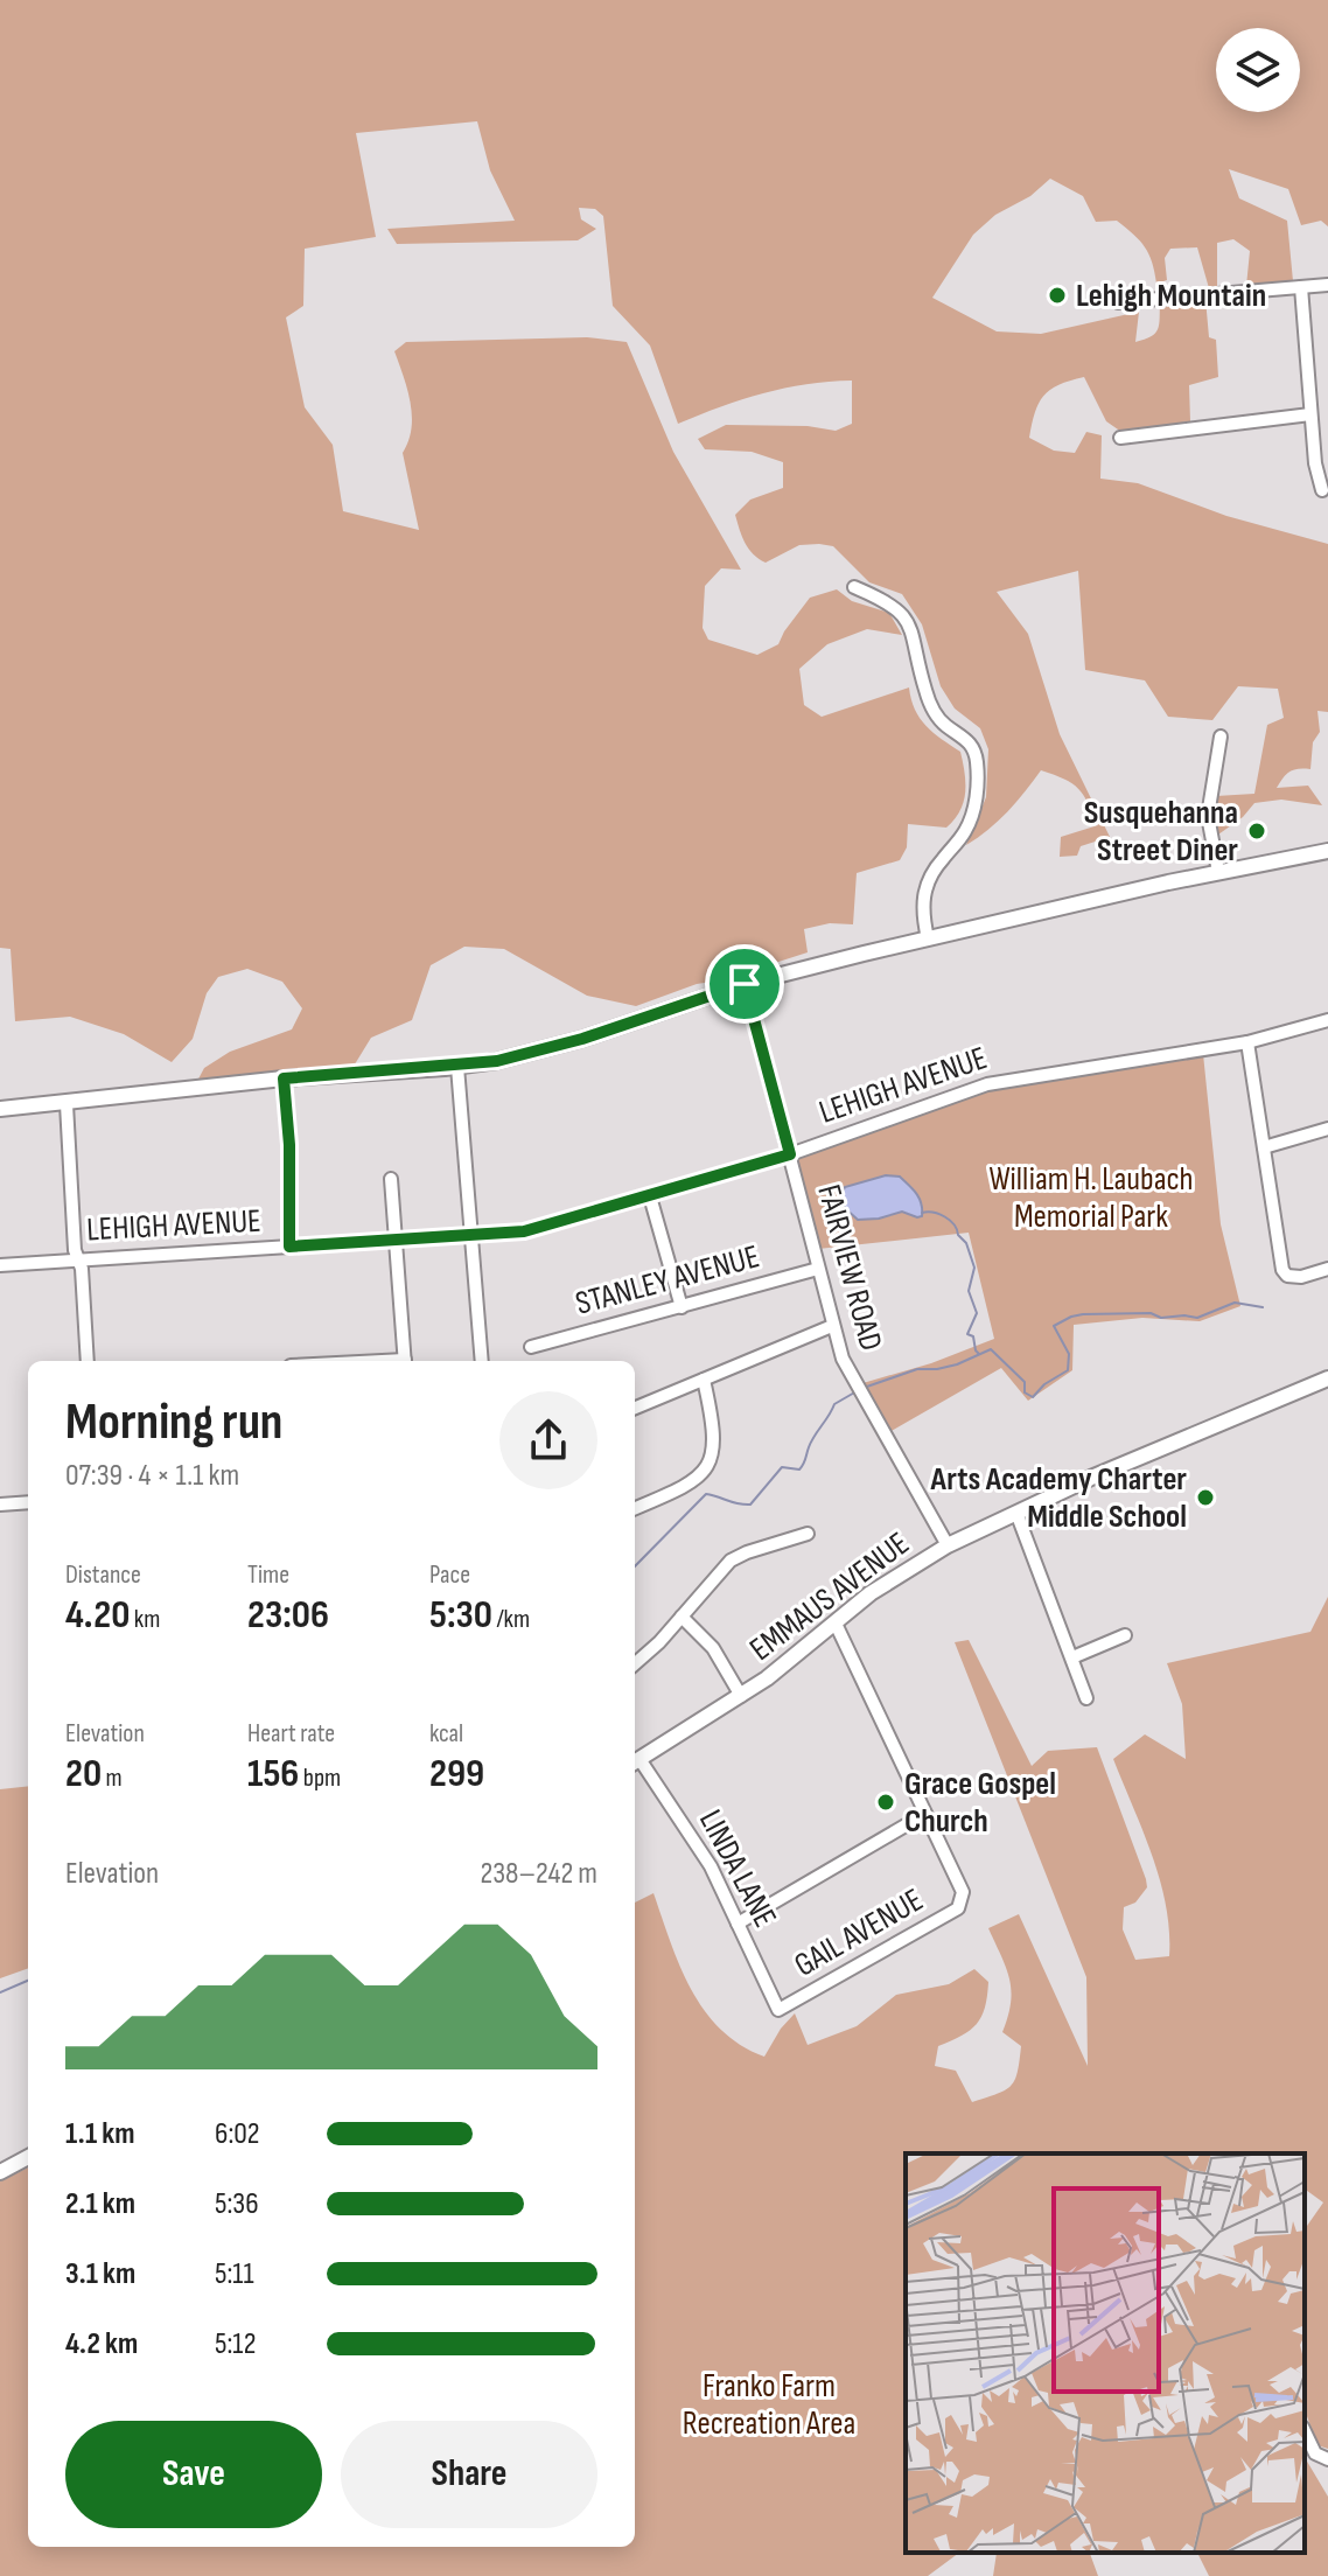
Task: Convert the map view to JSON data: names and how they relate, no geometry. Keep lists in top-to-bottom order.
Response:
{
  "streets": {
    "main road": ["EMMAUS AVENUE"],
    "street": [
      "LEHIGH AVENUE",
      "FAIRVIEW ROAD",
      "STANLEY AVENUE",
      "LINDA LANE",
      "GAIL AVENUE"
    ]
  },
  "crossings": [
    ["LEHIGH AVENUE", "FAIRVIEW ROAD"],
    ["FAIRVIEW ROAD", "STANLEY AVENUE"],
    ["FAIRVIEW ROAD", "EMMAUS AVENUE"],
    ["EMMAUS AVENUE", "LINDA LANE"],
    ["LINDA LANE", "GAIL AVENUE"]
  ],
  "parks": ["William H. Laubach Memorial Park", "Franko Farm Recreation Area"],
  "places": [
    "Lehigh Mountain",
    "Susquehanna Street Diner",
    "Arts Academy Charter Middle School",
    "Grace Gospel Church"
  ],
  "page": {
    "heading": ["Morning run", "07:39 · 4 × 1.1 km"],
    "stats": [
      ["Distance", "4.20 km"],
      ["Time", "23:06"],
      ["Pace", "5:30 /km"],
      ["Elevation", "20 m"],
      ["Heart rate", "156 bpm"],
      ["kcal", "299"]
    ],
    "chart": ["Elevation", "238–242 m"],
    "list": [
      {
        "name": "1.1 km",
        "note": "6:02"
      },
      {
        "name": "2.1 km",
        "note": "5:36"
      },
      {
        "name": "3.1 km",
        "note": "5:11"
      },
      {
        "name": "4.2 km",
        "note": "5:12"
      }
    ],
    "buttons": ["Save", "Share"]
  }
}
